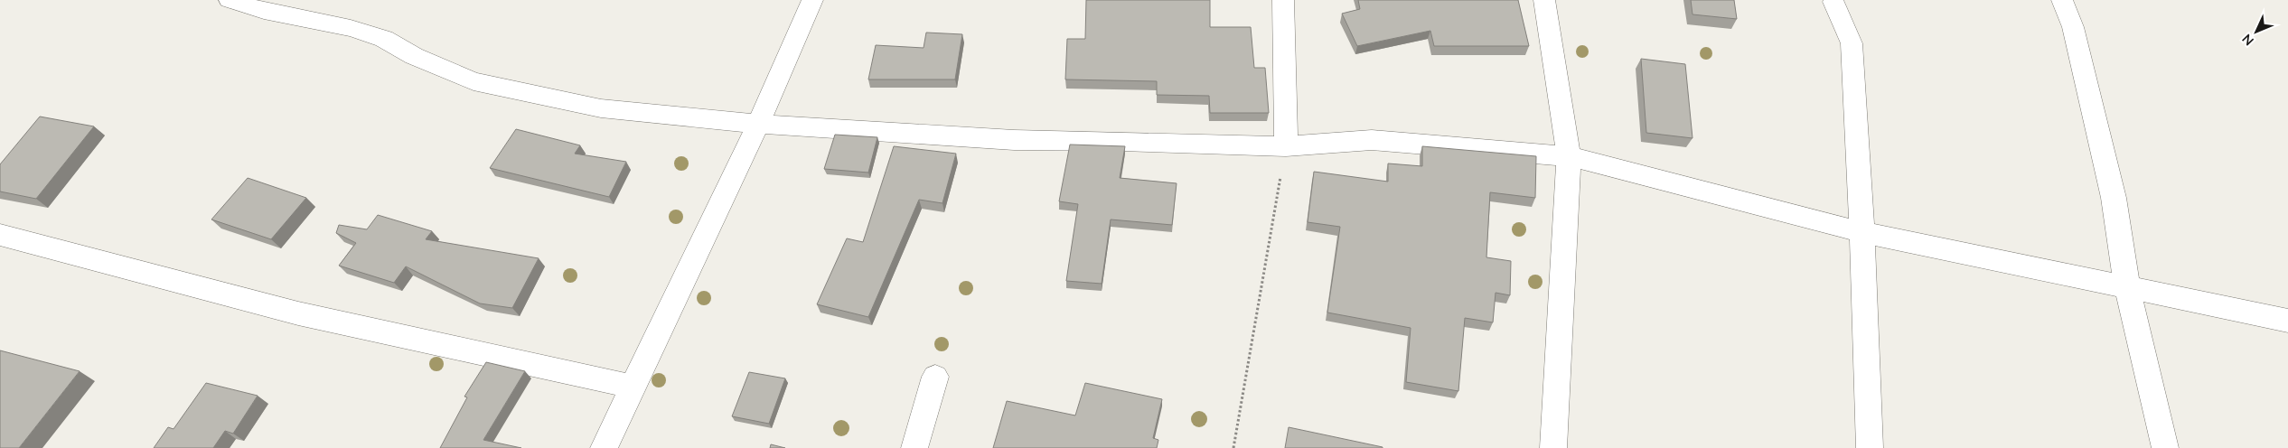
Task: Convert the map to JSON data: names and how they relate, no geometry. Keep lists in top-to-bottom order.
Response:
{
  "north": "bottom left"
}
